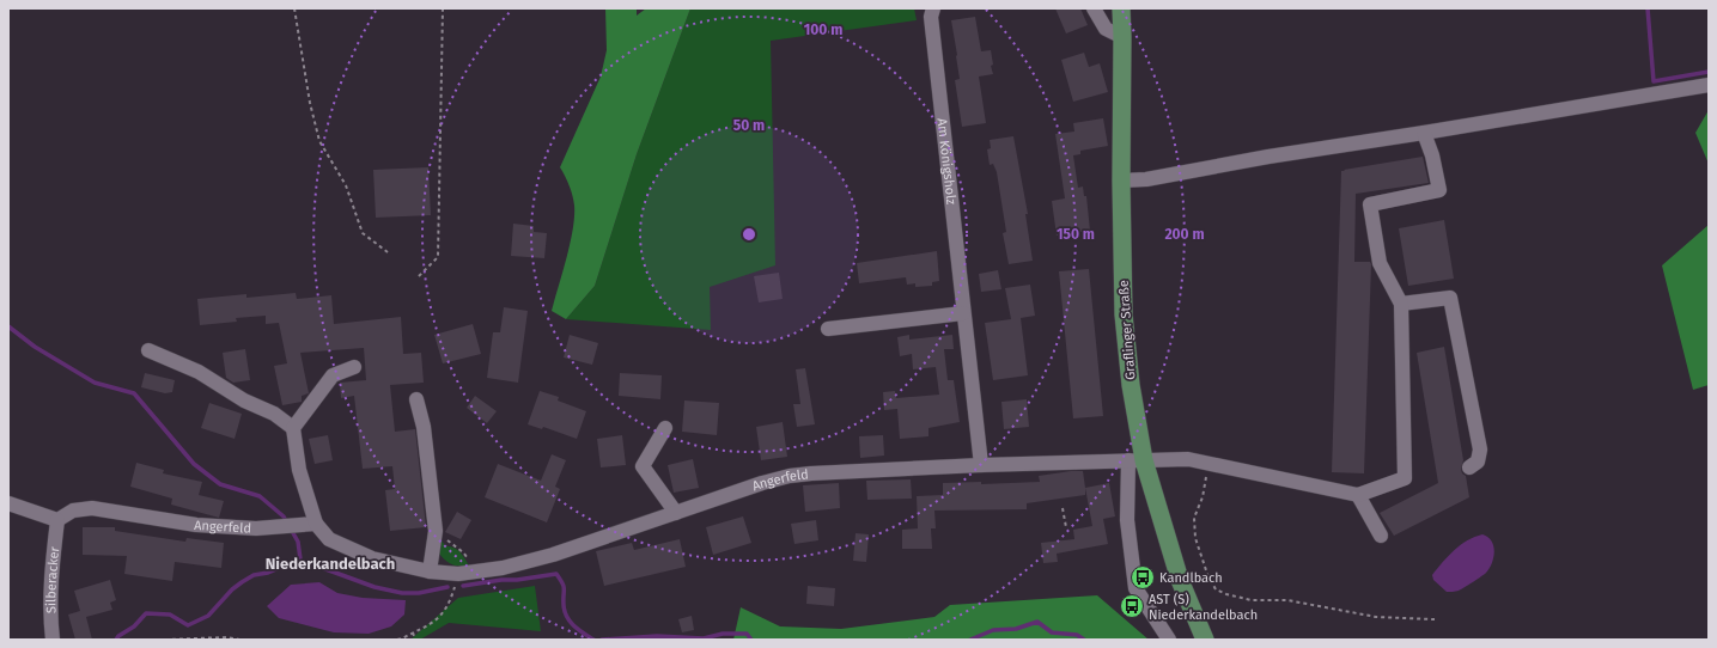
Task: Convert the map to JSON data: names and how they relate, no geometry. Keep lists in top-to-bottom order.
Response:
{
  "streets": {
    "main road": ["Graflinger Straße"],
    "street": ["Am Königsholz", "Angerfeld", "Silberacker"]
  },
  "crossings": [
    ["Am Königsholz", "Angerfeld"],
    ["Graflinger Straße", "Angerfeld"],
    ["Angerfeld", "Silberacker"]
  ],
  "districts": ["Niederkandelbach"],
  "places": {
    "bus stop": ["Kandlbach", "AST (S) Niederkandelbach"]
  },
  "rings": [
    "100 m",
    "50 m",
    "150 m",
    "200 m"
  ]
}
